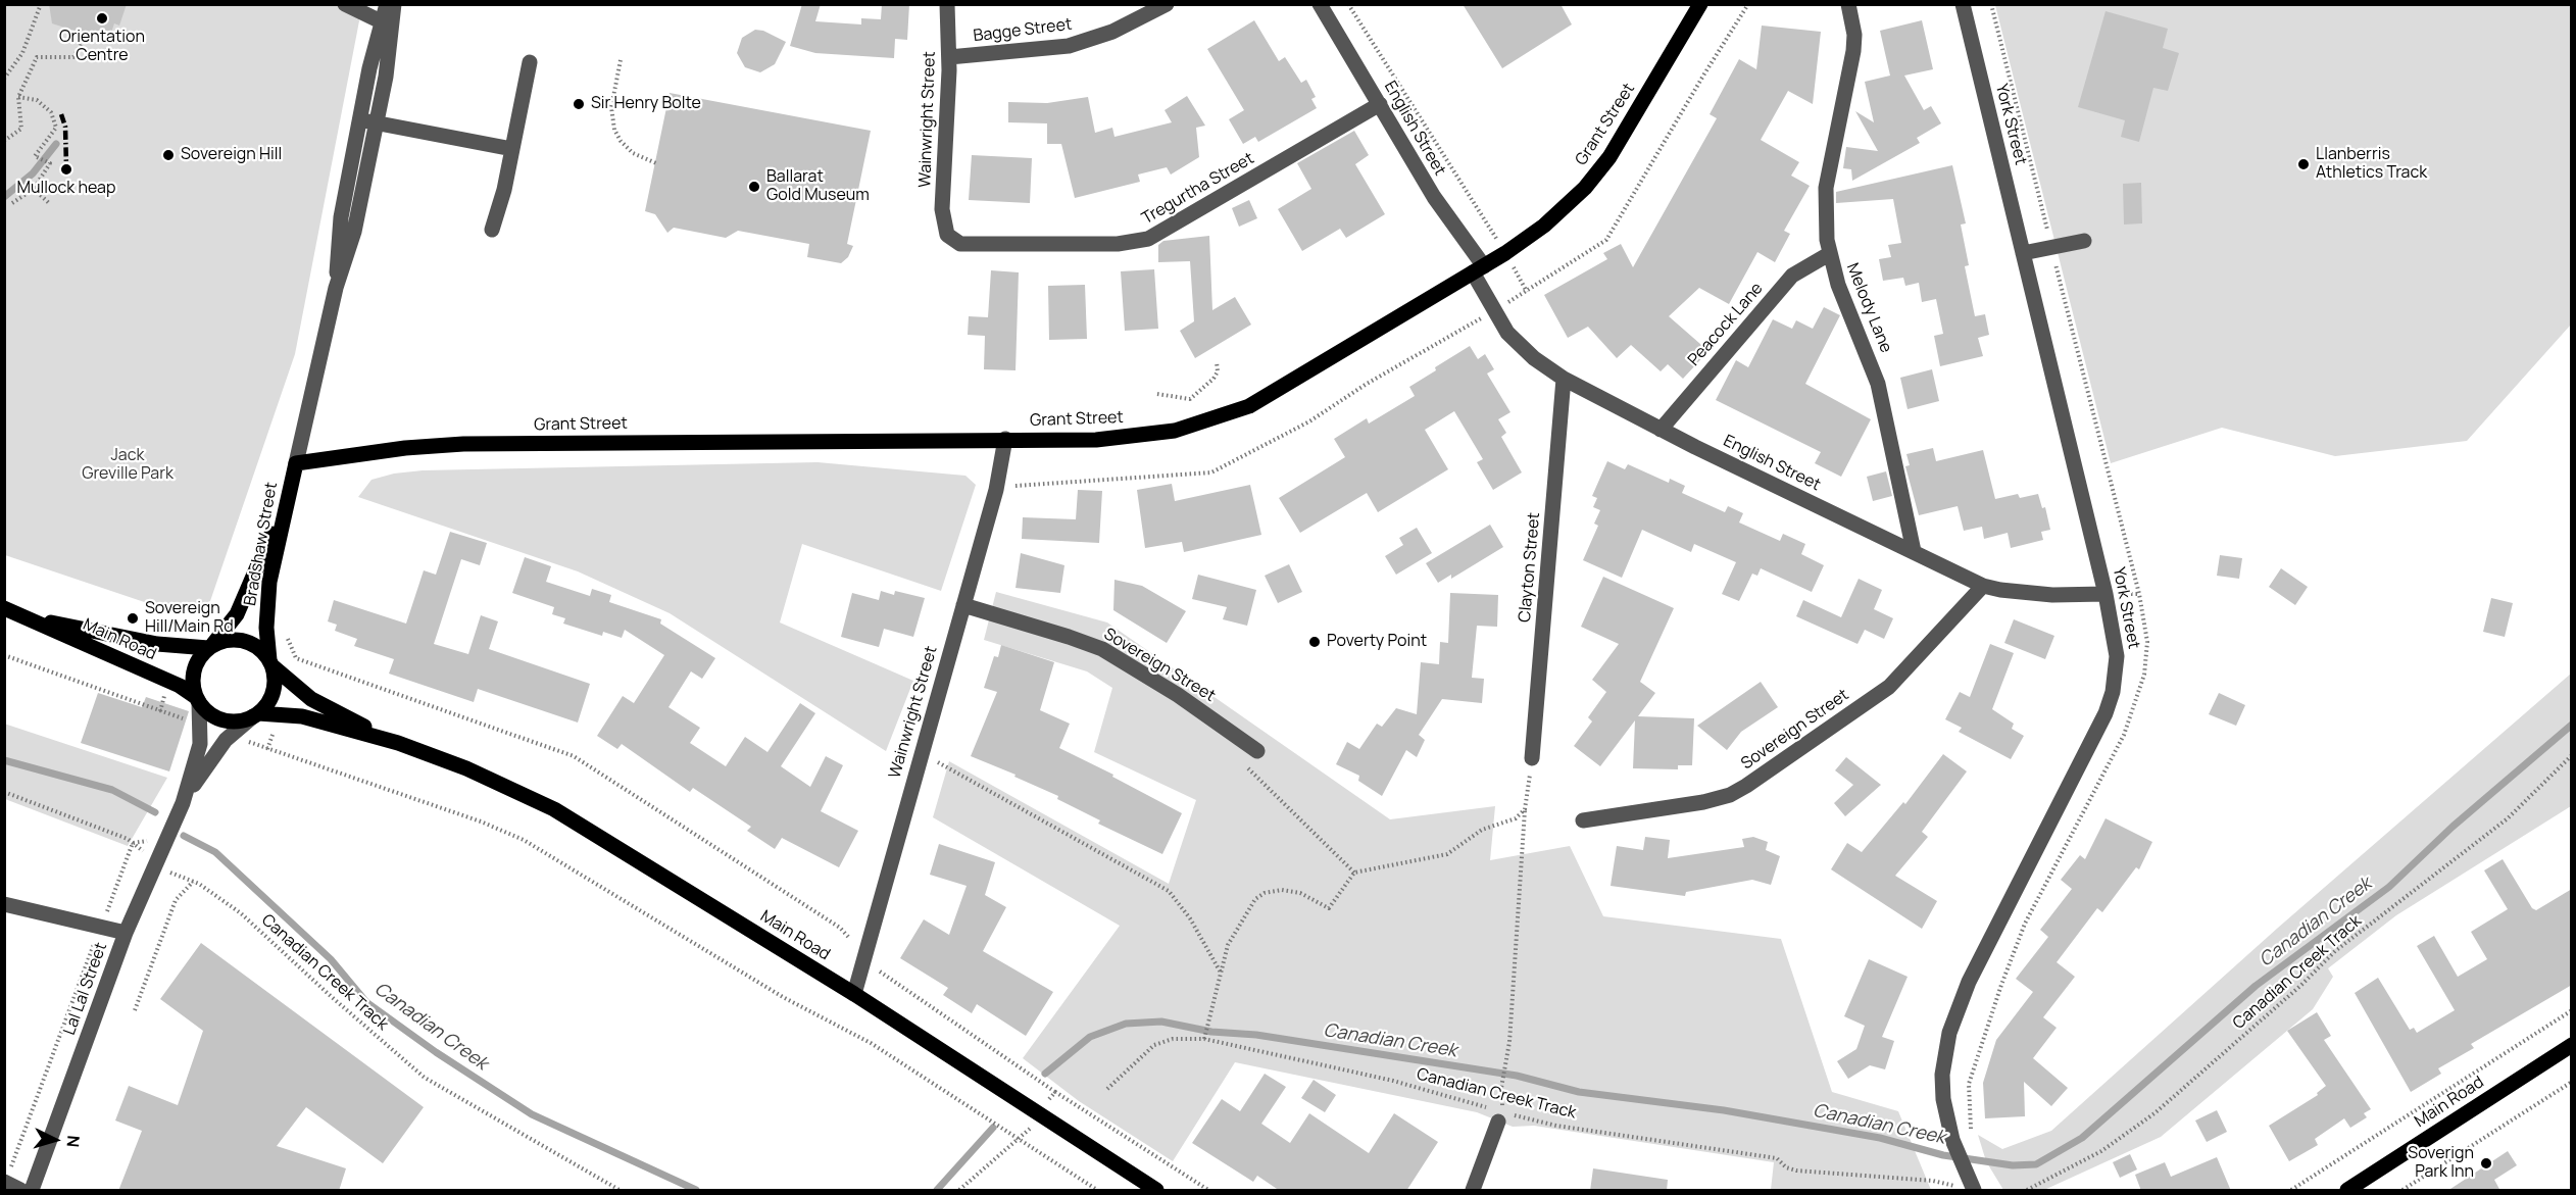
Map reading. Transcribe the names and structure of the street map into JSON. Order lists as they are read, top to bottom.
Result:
{
  "streets": {
    "main road": ["Grant Street", "Bradshaw Street", "Main Road"],
    "street": [
      "Bagge Street",
      "Wainwright Street",
      "York Street",
      "English Street",
      "Tregurtha Street",
      "Melody Lane",
      "Peacock Lane",
      "Clayton Street",
      "Sovereign Street",
      "Lal Lal Street"
    ],
    "path": ["Canadian Creek Track"]
  },
  "crossings": [
    ["Bagge Street", "Wainwright Street"],
    ["Wainwright Street", "Grant Street"],
    ["Wainwright Street", "Tregurtha Street"],
    ["Wainwright Street", "Main Road"],
    ["Wainwright Street", "Sovereign Street"],
    ["Grant Street", "English Street"],
    ["Grant Street", "Bradshaw Street"],
    ["York Street", "English Street"],
    ["English Street", "Tregurtha Street"],
    ["English Street", "Melody Lane"],
    ["English Street", "Peacock Lane"],
    ["English Street", "Clayton Street"],
    ["English Street", "Sovereign Street"],
    ["Melody Lane", "Peacock Lane"],
    ["Bradshaw Street", "Main Road"],
    ["Bradshaw Street", "Lal Lal Street"],
    ["Main Road", "Lal Lal Street"],
    ["Canadian Creek Track", "Lal Lal Street"]
  ],
  "water": ["Canadian Creek"],
  "parks": ["Jack Greville Park"],
  "places": [
    "Orientation Centre",
    "Sir Henry Bolte",
    "Sovereign Hill",
    "Llanberris Athletics Track",
    "Mullock heap",
    "Ballarat Gold Museum",
    "Sovereign Hill/Main Rd",
    "Poverty Point",
    "Soverign Park Inn"
  ],
  "north": "right"
}
